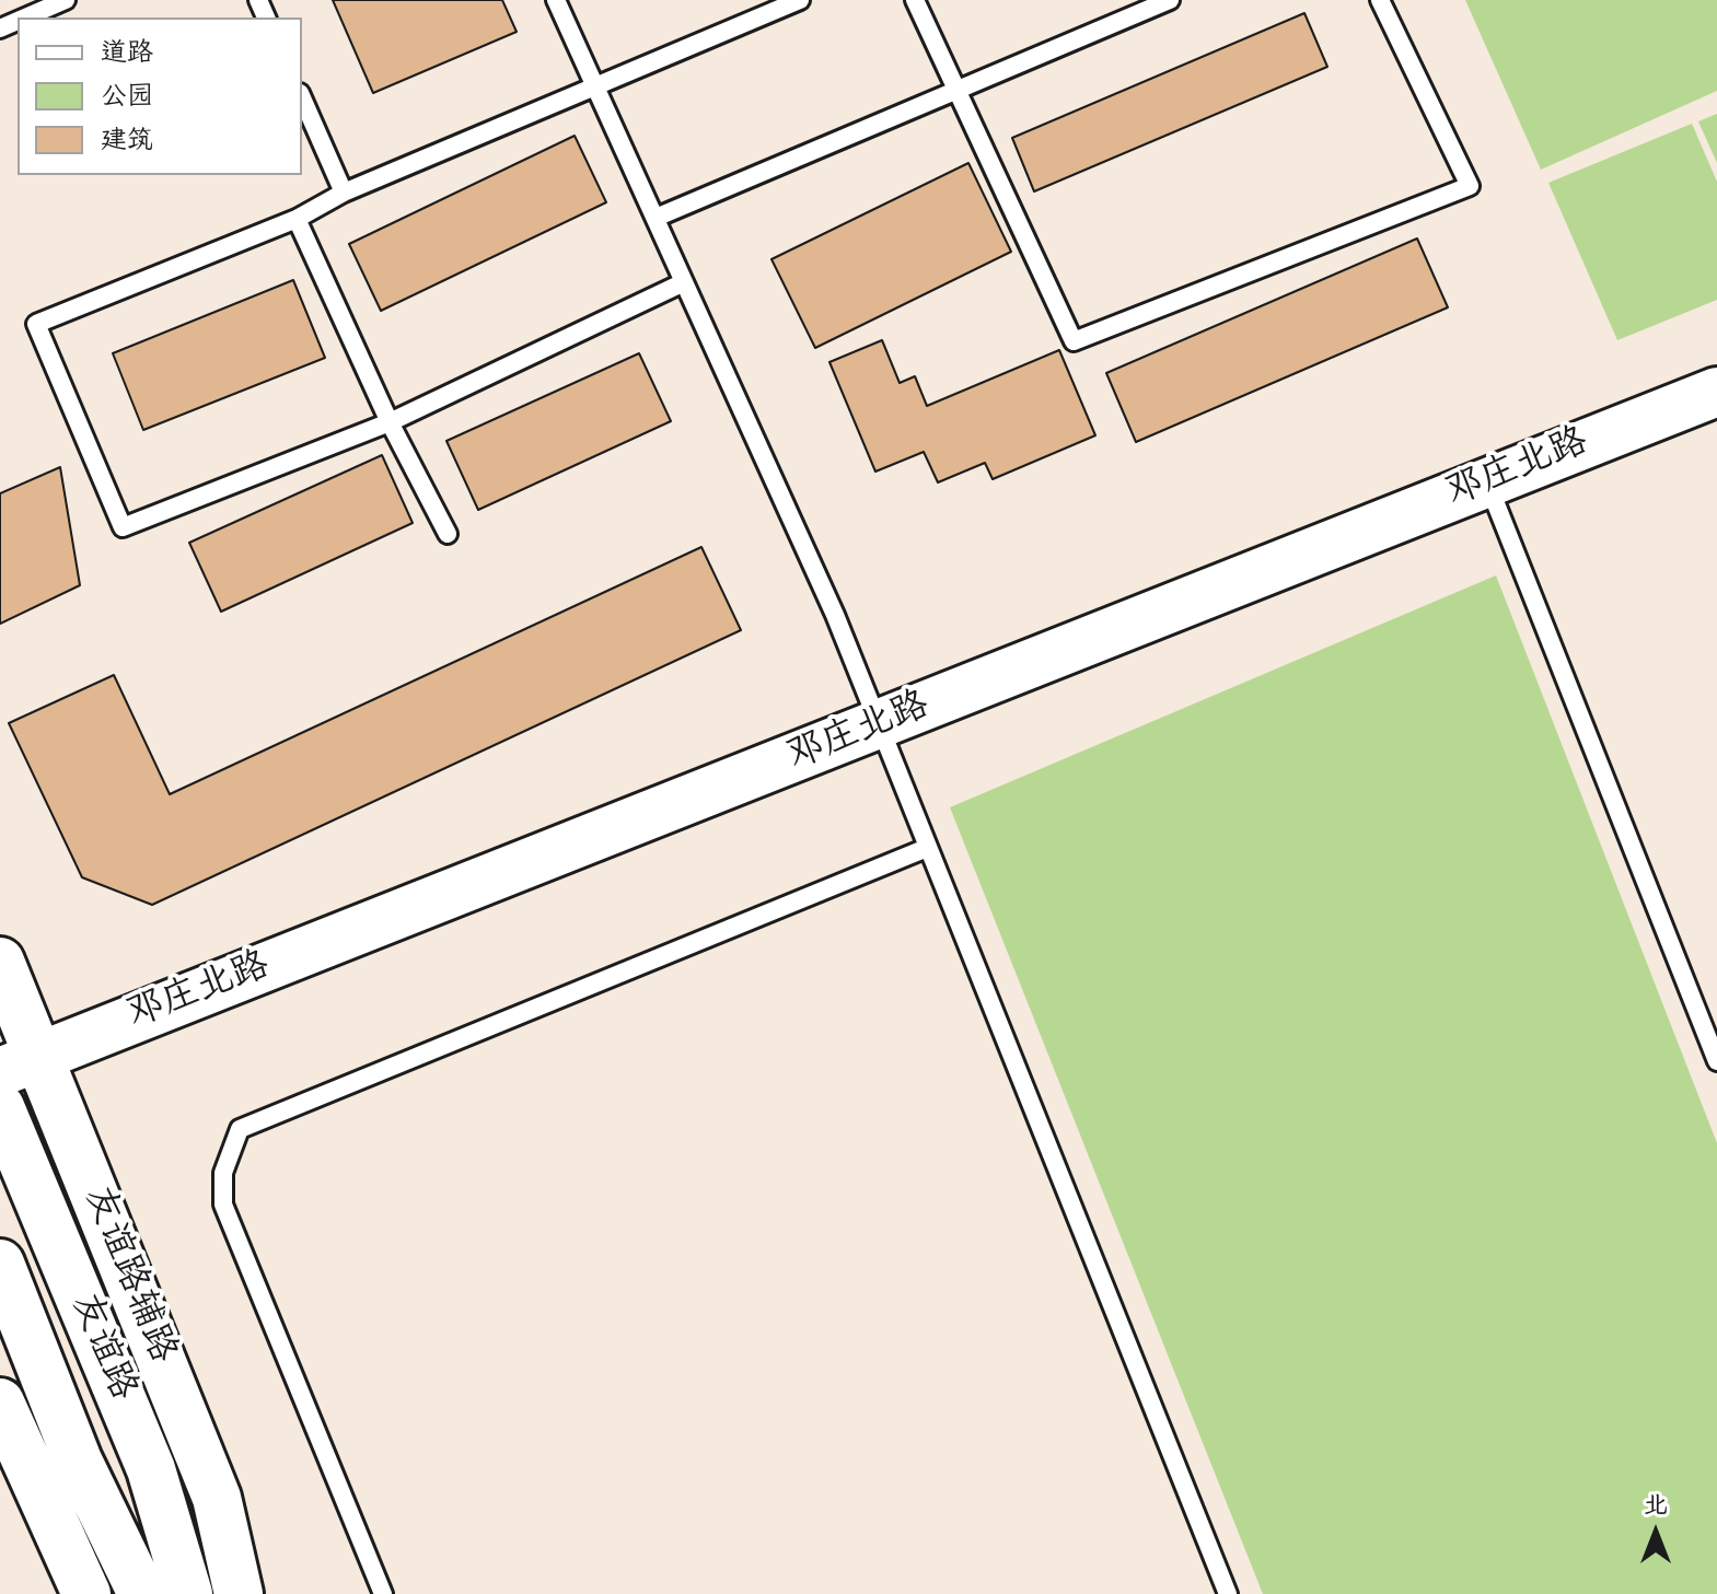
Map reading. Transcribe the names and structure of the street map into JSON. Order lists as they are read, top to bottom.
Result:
{
  "streets": {
    "street": ["邓庄北路", "友谊路辅路", "友谊路"]
  },
  "crossings": [
    ["邓庄北路", "友谊路辅路"]
  ],
  "legend": ["道路", "公园", "建筑"],
  "north": "top"
}
